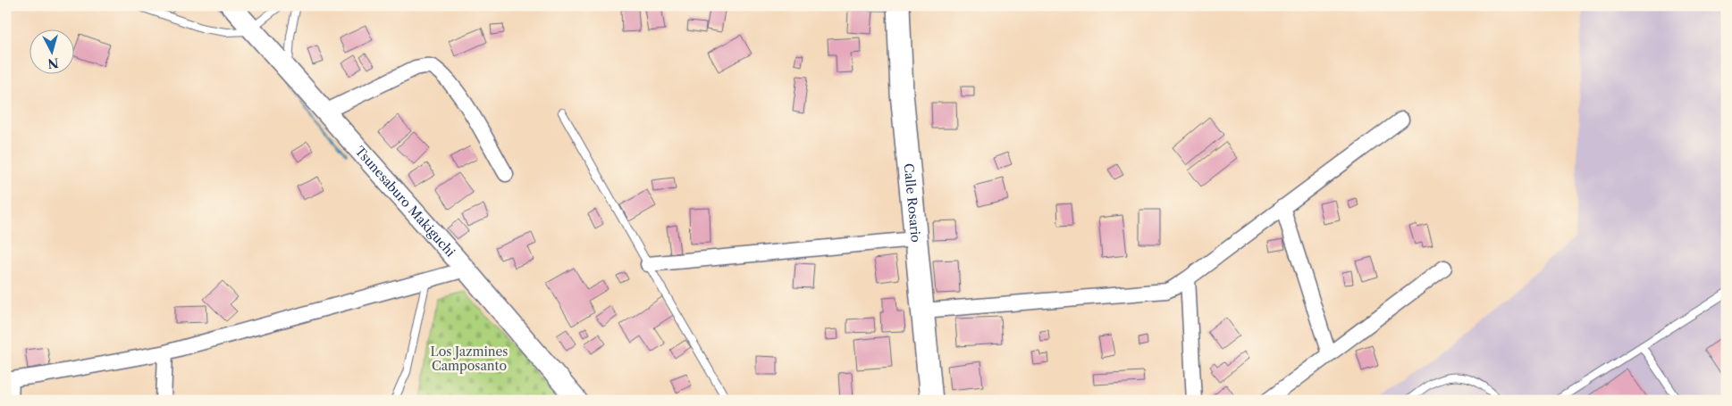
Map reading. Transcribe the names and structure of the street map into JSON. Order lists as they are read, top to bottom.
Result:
{
  "streets": {
    "main road": ["Calle Rosario"],
    "street": ["Tsunesaburo Makiguchi"]
  },
  "parks": ["Los Jazmines Camposanto"],
  "north": "bottom"
}
